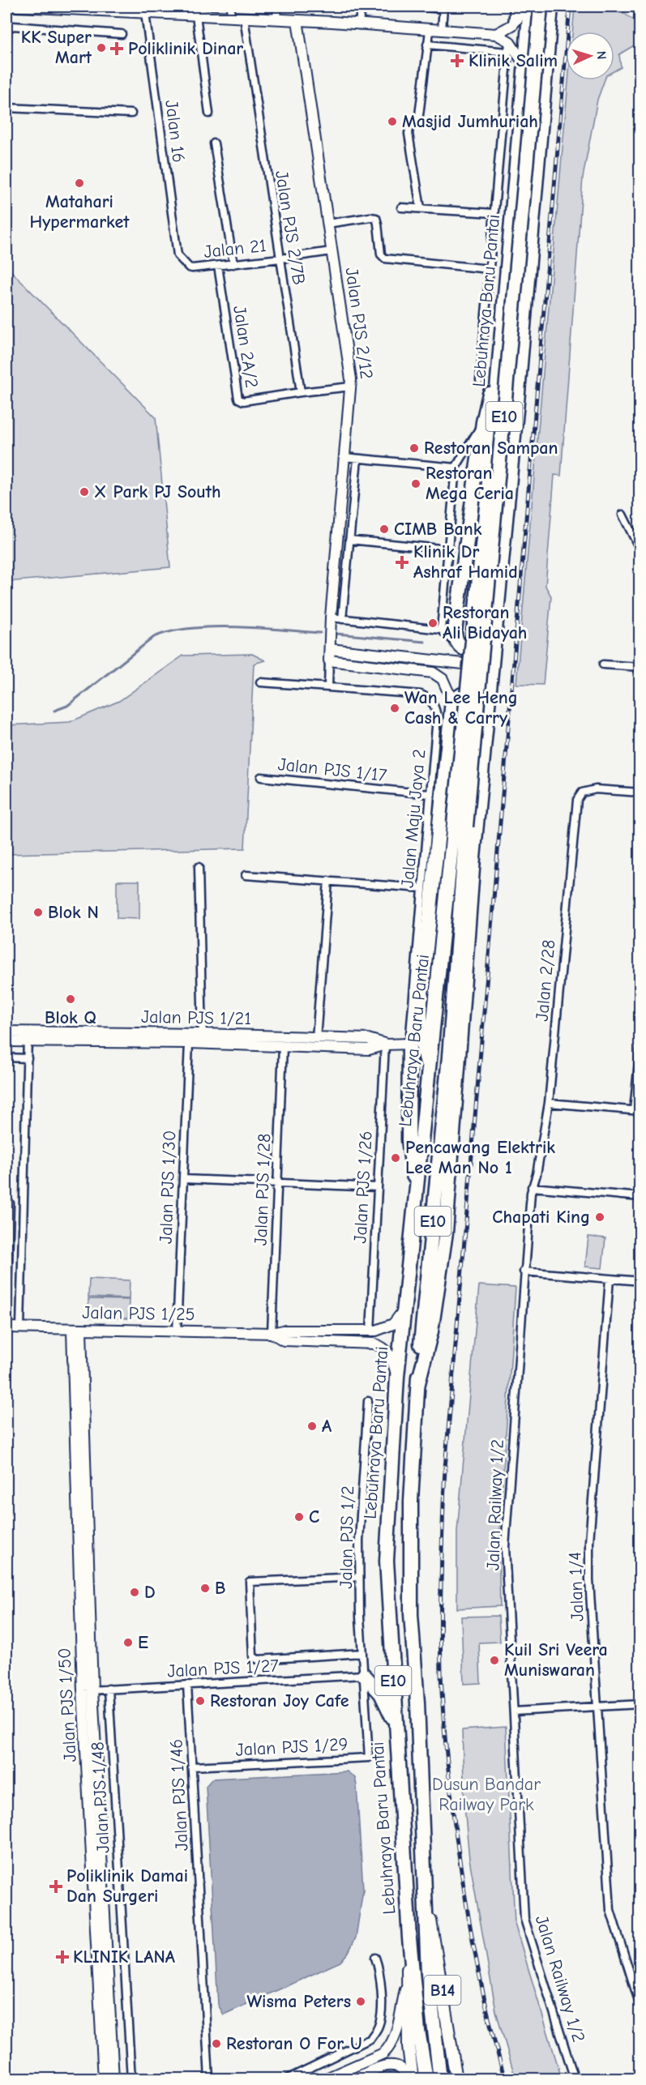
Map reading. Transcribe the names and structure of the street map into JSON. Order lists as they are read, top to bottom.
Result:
{
  "streets": {
    "highway": ["Lebuhraya Baru Pantai", "E10"],
    "main road": ["B14"],
    "street": [
      "Jalan 16",
      "Jalan PJS 2/7B",
      "Jalan 21",
      "Jalan PJS 2/12",
      "Jalan 2A/2",
      "Jalan PJS 1/17",
      "Jalan Maju Jaya 2",
      "Jalan 2/28",
      "Jalan PJS 1/21",
      "Jalan PJS 1/30",
      "Jalan PJS 1/26",
      "Jalan PJS 1/28",
      "Jalan PJS 1/25",
      "Jalan Railway 1/2",
      "Jalan PJS 1/2",
      "Jalan 1/4",
      "Jalan PJS 1/27",
      "Jalan PJS 1/50",
      "Jalan PJS 1/29",
      "Jalan PJS 1/46",
      "Jalan PJS 1/48"
    ]
  },
  "crossings": [
    ["Jalan 16", "Jalan 21"],
    ["Jalan PJS 2/7B", "Jalan 21"],
    ["Jalan PJS 2/7B", "Jalan 2A/2"],
    ["Jalan 21", "Jalan PJS 2/12"],
    ["Jalan 21", "Jalan 2A/2"],
    ["Lebuhraya Baru Pantai", "Jalan PJS 1/25"],
    ["Lebuhraya Baru Pantai", "B14"],
    ["Jalan PJS 1/17", "Jalan Maju Jaya 2"],
    ["Jalan Maju Jaya 2", "Jalan PJS 1/21"],
    ["Jalan 2/28", "Jalan Railway 1/2"],
    ["Jalan PJS 1/21", "Jalan PJS 1/30"],
    ["Jalan PJS 1/21", "Jalan PJS 1/26"],
    ["Jalan PJS 1/21", "Jalan PJS 1/28"],
    ["Jalan PJS 1/30", "Jalan PJS 1/25"],
    ["Jalan PJS 1/26", "Jalan PJS 1/25"],
    ["Jalan PJS 1/28", "Jalan PJS 1/25"],
    ["Jalan PJS 1/25", "Jalan PJS 1/50"],
    ["Jalan PJS 1/2", "Jalan PJS 1/27"],
    ["Jalan PJS 1/2", "Jalan PJS 1/29"],
    ["Jalan PJS 1/27", "Jalan PJS 1/50"],
    ["Jalan PJS 1/27", "Jalan PJS 1/29"],
    ["Jalan PJS 1/27", "Jalan PJS 1/46"],
    ["Jalan PJS 1/27", "Jalan PJS 1/48"],
    ["Jalan PJS 1/29", "Jalan PJS 1/46"]
  ],
  "parks": ["Dusun Bandar Railway Park"],
  "places": {
    "other": [
      "KK Super Mart",
      "Masjid Jumhuriah",
      "Matahari Hypermarket",
      "Restoran Sampan",
      "Restoran Mega Ceria",
      "X Park PJ South",
      "CIMB Bank",
      "Restoran Ali Bidayah",
      "Wan Lee Heng Cash & Carry",
      "Blok N",
      "Blok Q",
      "Pencawang Elektrik Lee Man No 1",
      "Chapati King",
      "A",
      "C",
      "B",
      "D",
      "E",
      "Kuil Sri Veera Muniswaran",
      "Restoran Joy Cafe",
      "Wisma Peters",
      "Restoran O For U"
    ],
    "health": [
      "Poliklinik Dinar",
      "Klinik Salim",
      "Klinik Dr Ashraf Hamid",
      "Poliklinik Damai Dan Surgeri",
      "KLINIK LANA"
    ]
  },
  "north": "right"
}
